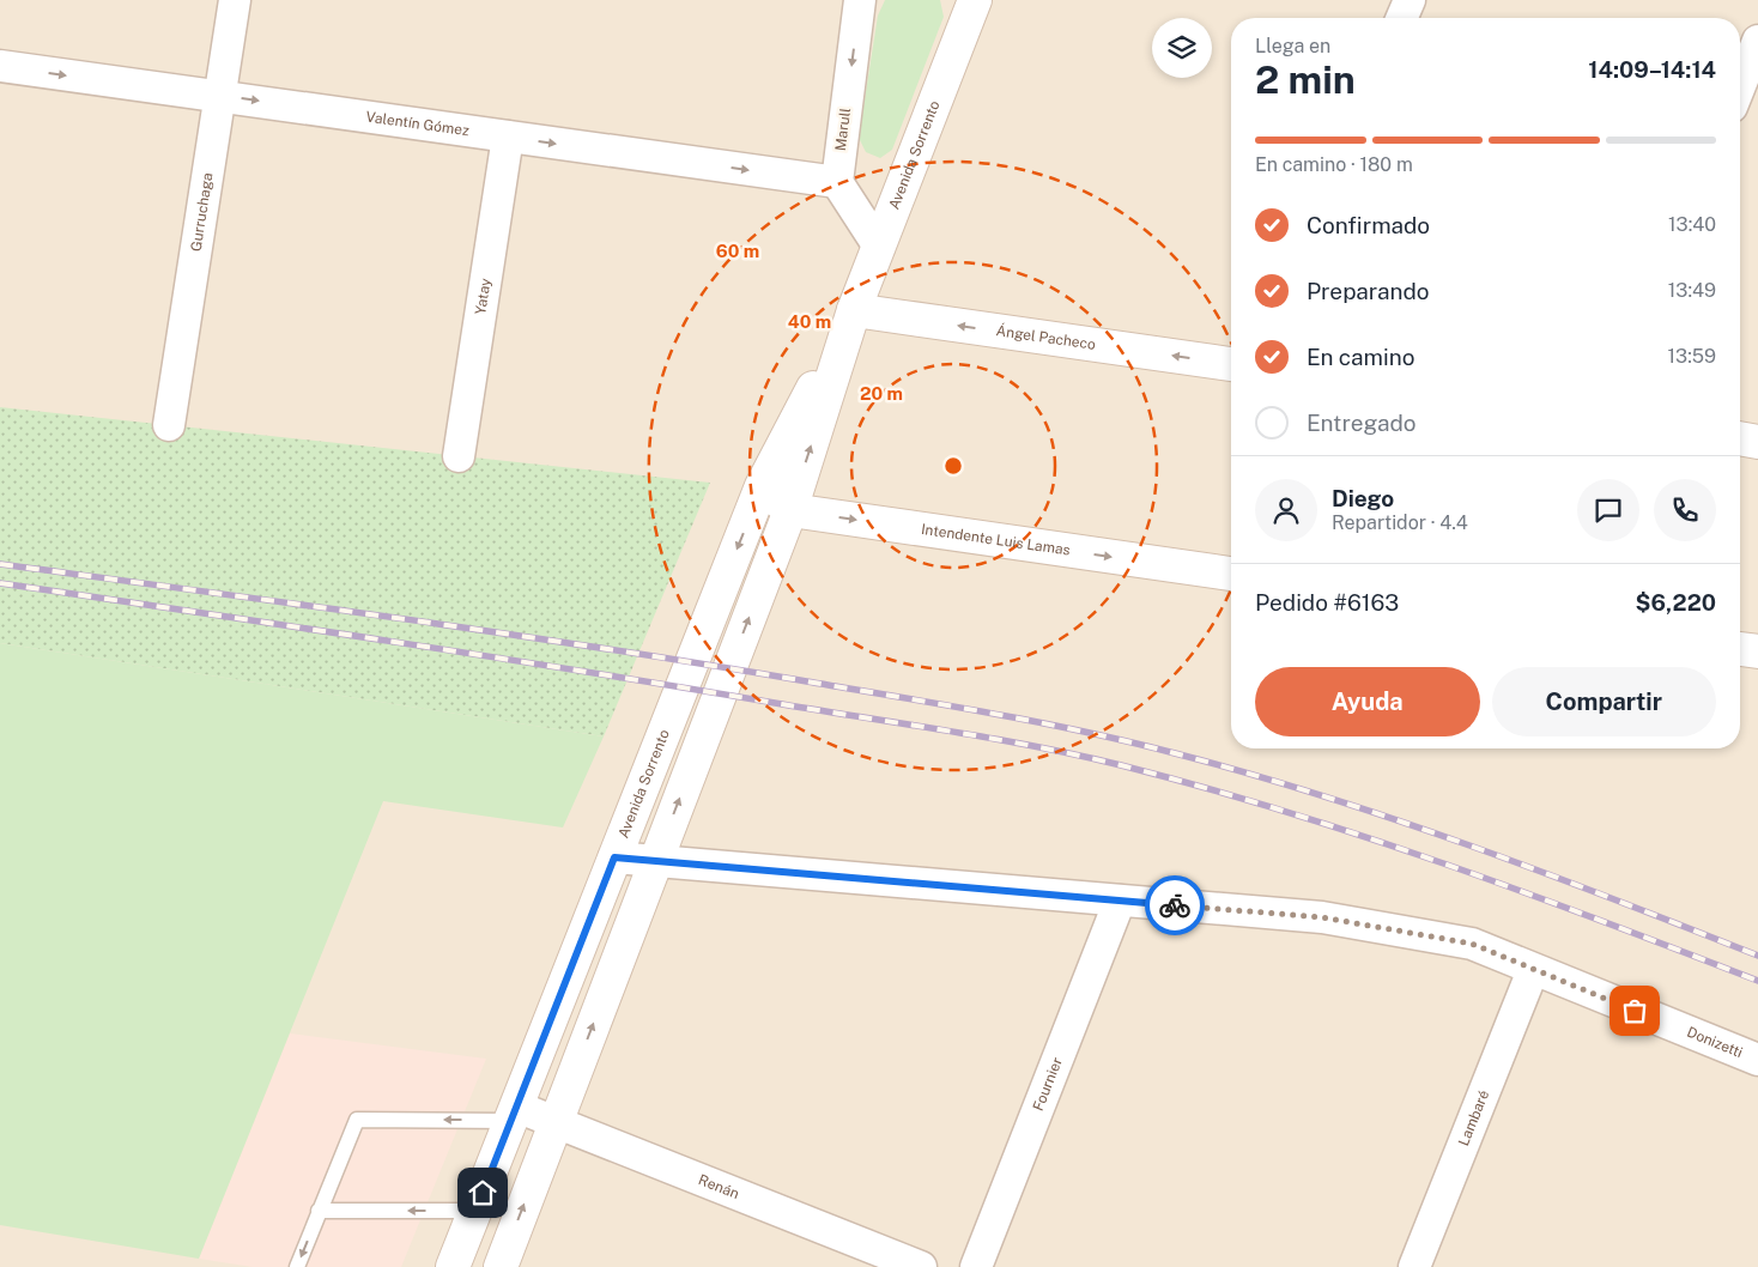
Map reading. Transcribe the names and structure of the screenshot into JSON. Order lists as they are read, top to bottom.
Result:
{
  "streets": {
    "main road": ["Avenida Sorrento", "Ángel Pacheco", "Intendente Luis Lamas"],
    "street": [
      "Valentín Gómez",
      "Marull",
      "Gurruchaga",
      "Yatay",
      "Donizetti",
      "Fournier",
      "Lambaré",
      "Renán"
    ]
  },
  "crossings": [
    ["Valentín Gómez", "Marull"],
    ["Valentín Gómez", "Gurruchaga"],
    ["Valentín Gómez", "Yatay"],
    ["Avenida Sorrento", "Ángel Pacheco"],
    ["Avenida Sorrento", "Intendente Luis Lamas"],
    ["Avenida Sorrento", "Donizetti"],
    ["Avenida Sorrento", "Renán"],
    ["Donizetti", "Fournier"],
    ["Donizetti", "Lambaré"]
  ],
  "one_way": [
    "Valentín Gómez",
    "Marull",
    "Ángel Pacheco",
    "Intendente Luis Lamas"
  ],
  "page": {
    "heading": ["2 min", "Llega en", "14:09–14:14"],
    "panel": [
      "Diego",
      "Repartidor · 4.4",
      "Pedido #6163",
      "$6,220"
    ],
    "bar": "En camino · 180 m",
    "list": [
      ["Confirmado", "13:40"],
      ["Preparando", "13:49"],
      ["En camino", "13:59"],
      "Entregado"
    ],
    "buttons": ["Ayuda", "Compartir"]
  },
  "rings": ["60 m", "40 m", "20 m"]
}
